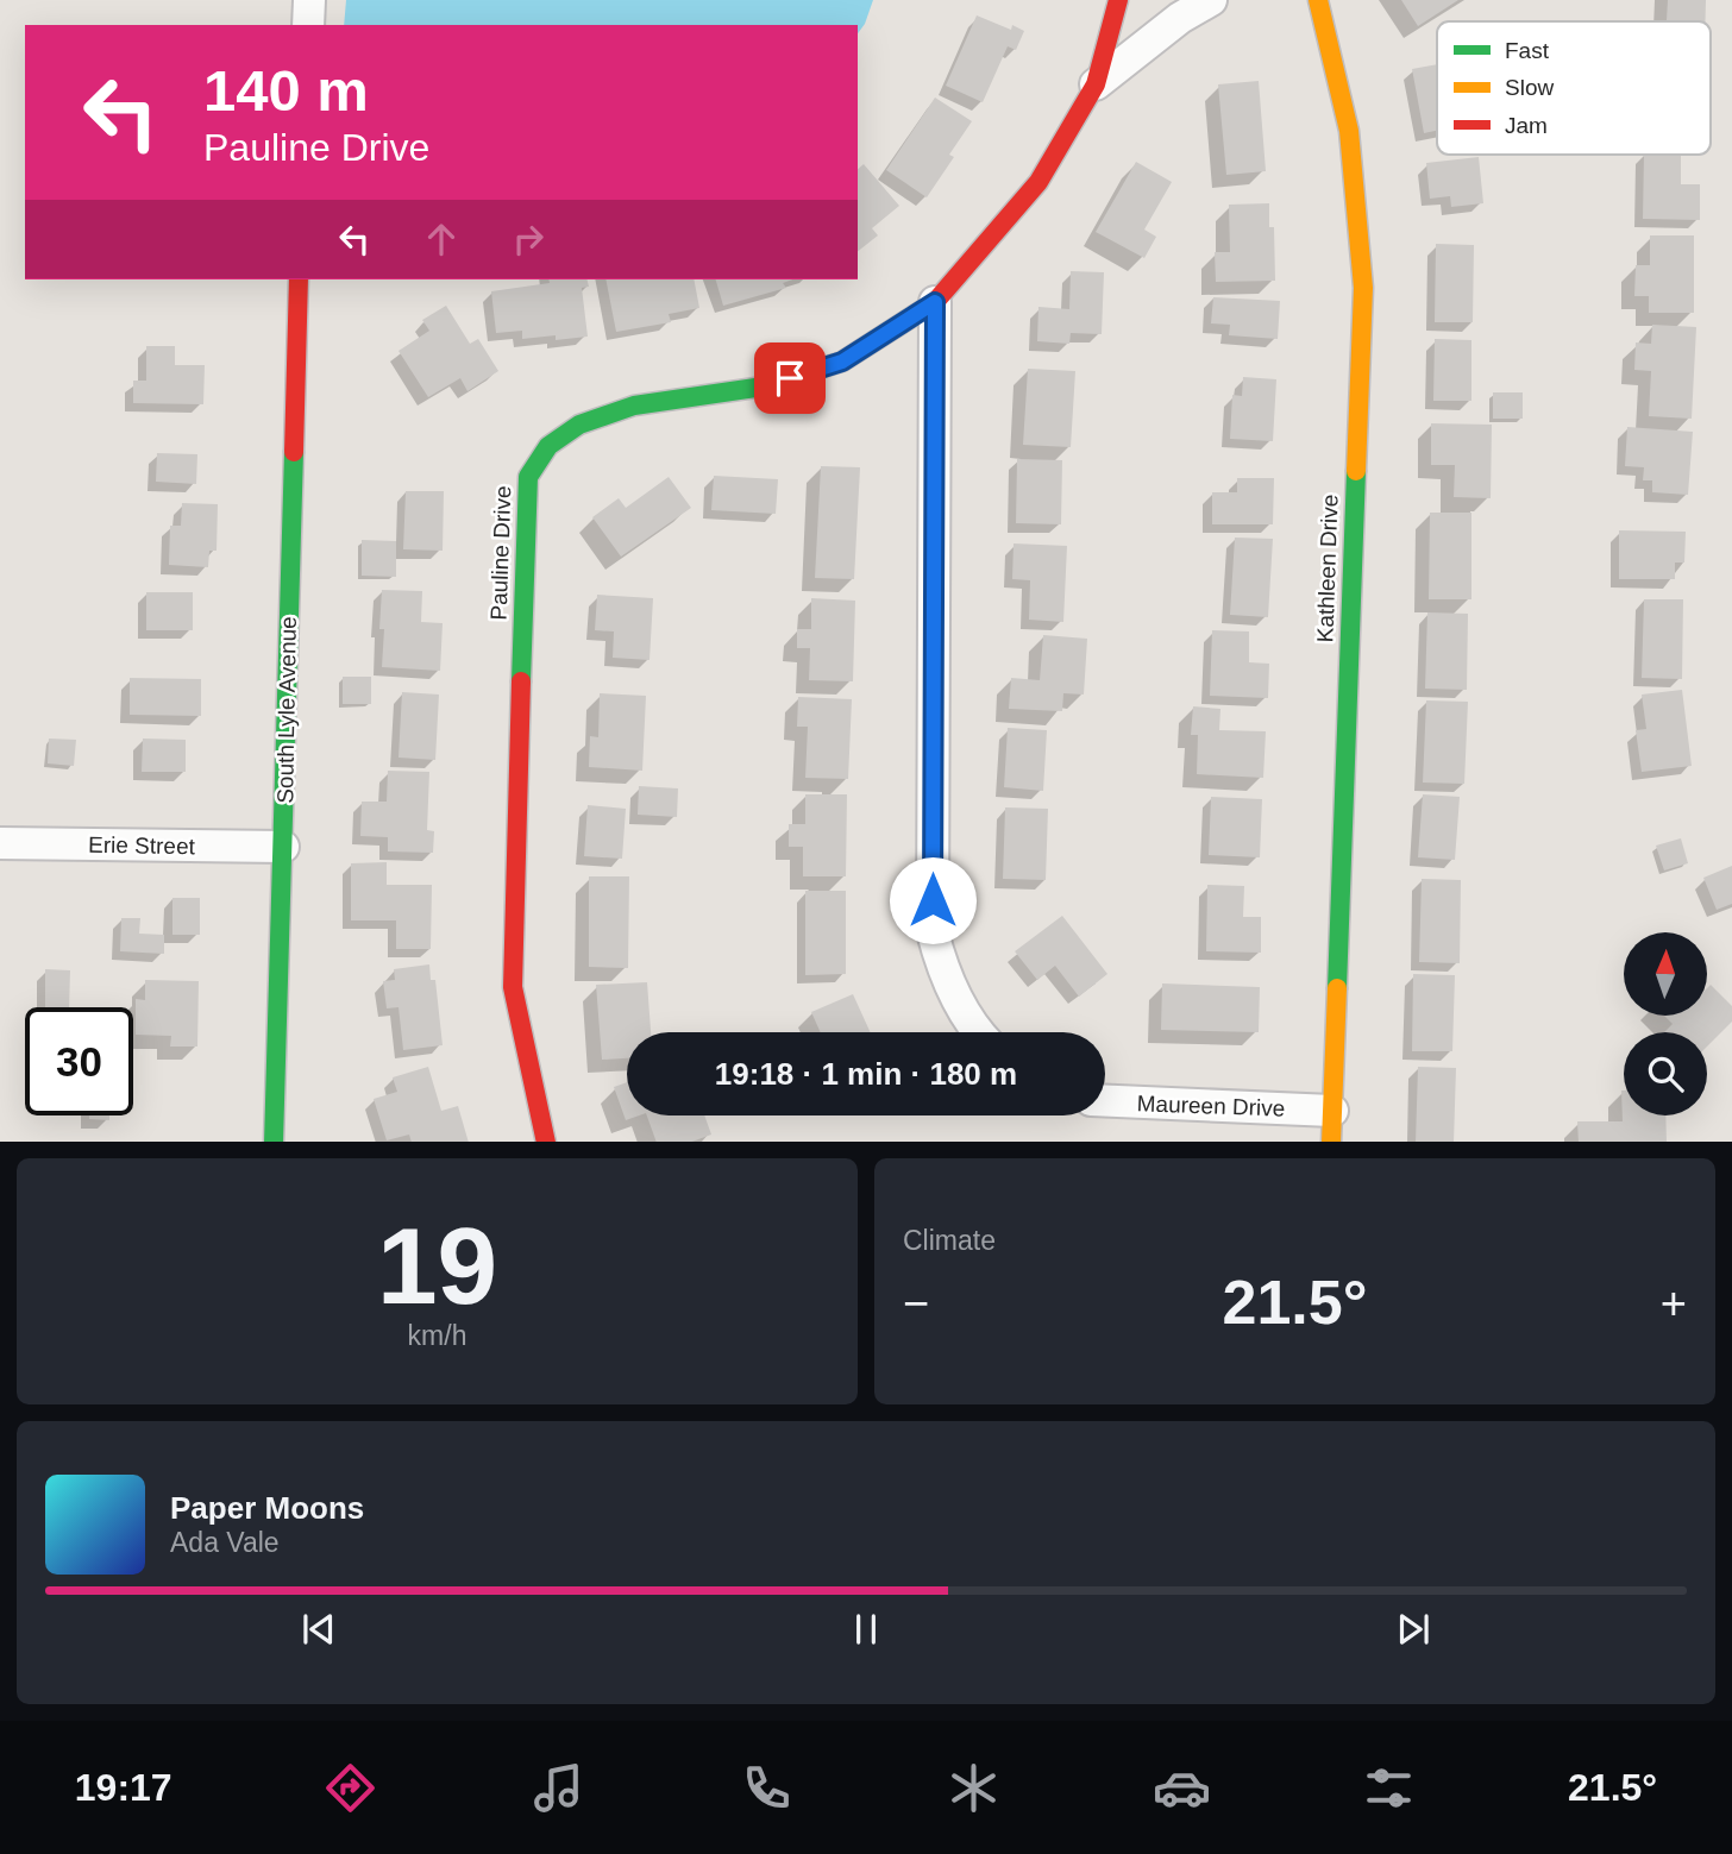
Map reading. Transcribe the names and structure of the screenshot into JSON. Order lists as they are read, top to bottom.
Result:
{
  "streets": {
    "street": [
      "Pauline Drive",
      "Kathleen Drive",
      "South Lyle Avenue",
      "Erie Street",
      "Maureen Drive"
    ]
  },
  "crossings": [
    ["Kathleen Drive", "Maureen Drive"],
    ["South Lyle Avenue", "Erie Street"]
  ],
  "legend": ["Fast", "Slow", "Jam"],
  "north": "top",
  "page": {
    "turn": ["140 m", "Pauline Drive"],
    "limit": "30",
    "trip": "19:18 · 1 min · 180 m",
    "tile": [
      ["19", "km/h"],
      "Climate"
    ],
    "heat": ["−", "21.5°", "+"],
    "song": ["Paper Moons", "Ada Vale"],
    "tabs": ["19:17", "21.5°"]
  }
}
